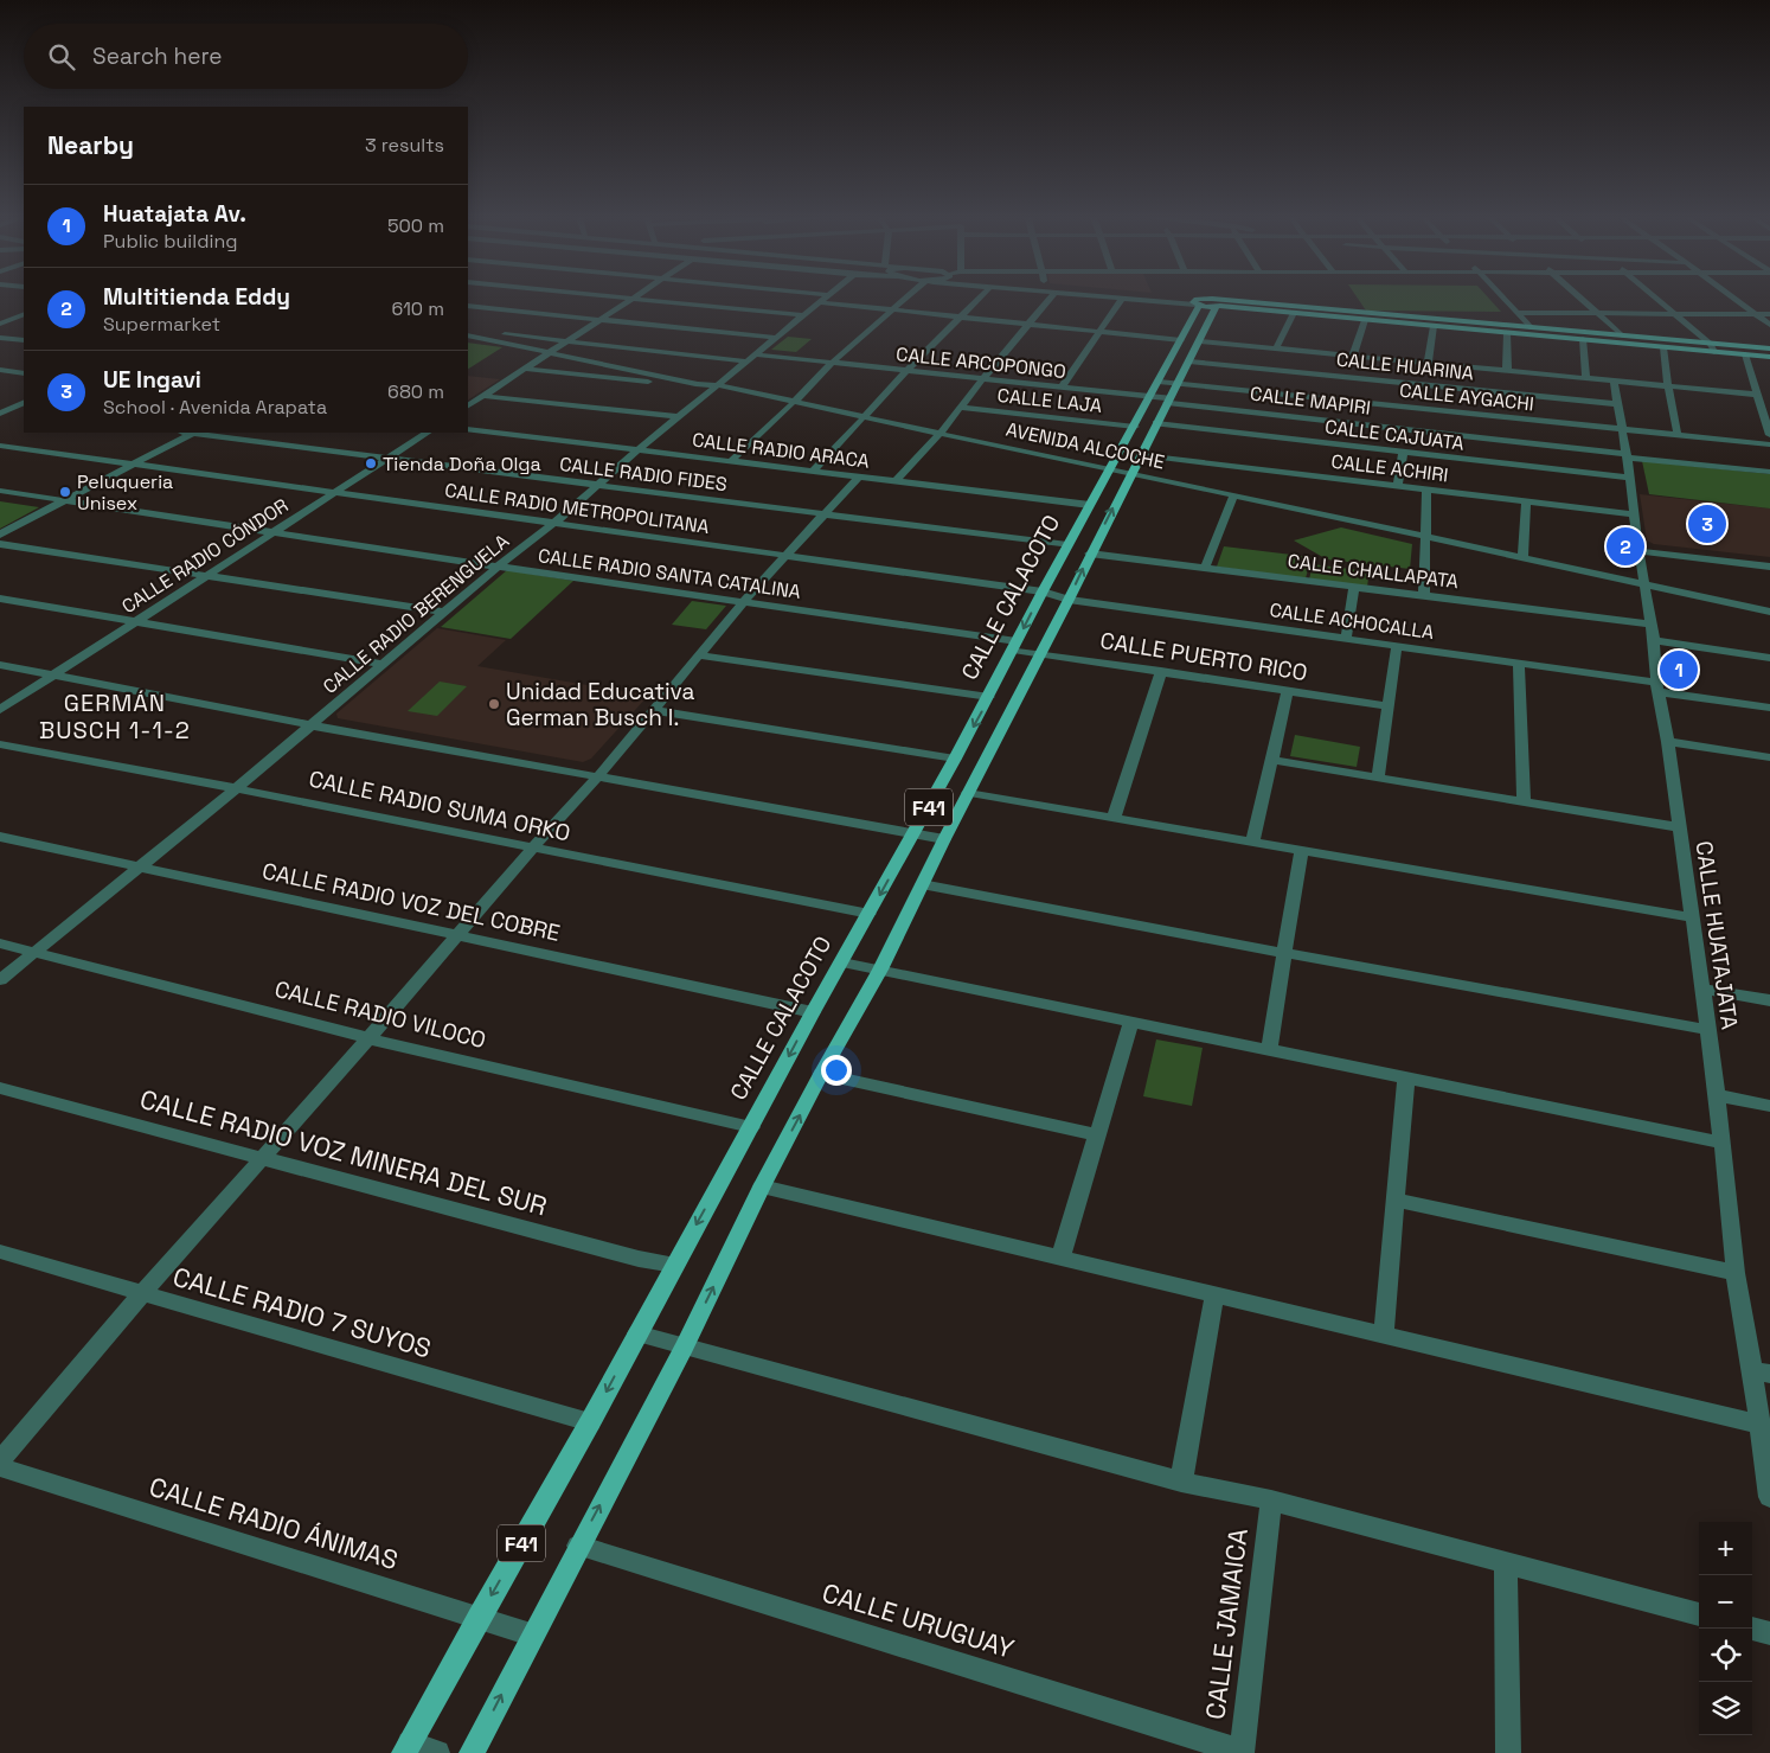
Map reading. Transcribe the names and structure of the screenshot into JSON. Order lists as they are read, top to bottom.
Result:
{
  "streets": {
    "main road": ["CALLE CALACOTO", "F41"],
    "street": [
      "CALLE ARCOPONGO",
      "CALLE HUARINA",
      "CALLE AYGACHI",
      "CALLE LAJA",
      "CALLE MAPIRI",
      "CALLE CAJUATA",
      "AVENIDA ALCOCHE",
      "CALLE RADIO ARACA",
      "CALLE ACHIRI",
      "CALLE RADIO FIDES",
      "CALLE RADIO METROPOLITANA",
      "CALLE RADIO CÓNDOR",
      "CALLE CHALLAPATA",
      "CALLE RADIO SANTA CATALINA",
      "CALLE RADIO BERENGUELA",
      "CALLE ACHOCALLA",
      "CALLE PUERTO RICO",
      "CALLE RADIO SUMA ORKO",
      "CALLE RADIO VOZ DEL COBRE",
      "CALLE HUATAJATA",
      "CALLE RADIO VILOCO",
      "CALLE RADIO VOZ MINERA DEL SUR",
      "CALLE RADIO 7 SUYOS",
      "CALLE RADIO ÁNIMAS",
      "CALLE URUGUAY",
      "CALLE JAMAICA"
    ]
  },
  "crossings": [
    ["CALLE ARCOPONGO", "CALLE MAPIRI"],
    ["CALLE ARCOPONGO", "CALLE CALACOTO"],
    ["CALLE ARCOPONGO", "CALLE RADIO BERENGUELA"],
    ["CALLE ARCOPONGO", "F41"],
    ["CALLE HUARINA", "CALLE AYGACHI"],
    ["CALLE HUARINA", "F41"],
    ["CALLE HUARINA", "CALLE HUATAJATA"],
    ["CALLE AYGACHI", "CALLE MAPIRI"],
    ["CALLE AYGACHI", "CALLE CALACOTO"],
    ["CALLE AYGACHI", "F41"],
    ["CALLE AYGACHI", "CALLE HUATAJATA"],
    ["CALLE LAJA", "CALLE CALACOTO"],
    ["CALLE MAPIRI", "F41"],
    ["CALLE MAPIRI", "CALLE HUATAJATA"],
    ["CALLE CAJUATA", "F41"],
    ["CALLE CAJUATA", "CALLE HUATAJATA"],
    ["AVENIDA ALCOCHE", "CALLE CALACOTO"],
    ["AVENIDA ALCOCHE", "CALLE RADIO BERENGUELA"],
    ["AVENIDA ALCOCHE", "F41"],
    ["AVENIDA ALCOCHE", "CALLE HUATAJATA"],
    ["CALLE RADIO ARACA", "CALLE CALACOTO"],
    ["CALLE RADIO ARACA", "CALLE RADIO BERENGUELA"],
    ["CALLE ACHIRI", "F41"],
    ["CALLE ACHIRI", "CALLE HUATAJATA"],
    ["CALLE RADIO FIDES", "CALLE RADIO CÓNDOR"],
    ["CALLE RADIO FIDES", "CALLE CALACOTO"],
    ["CALLE RADIO FIDES", "CALLE RADIO BERENGUELA"],
    ["CALLE RADIO METROPOLITANA", "CALLE RADIO CÓNDOR"],
    ["CALLE RADIO METROPOLITANA", "CALLE CALACOTO"],
    ["CALLE RADIO METROPOLITANA", "CALLE RADIO BERENGUELA"],
    ["CALLE RADIO METROPOLITANA", "CALLE ACHOCALLA"],
    ["CALLE RADIO CÓNDOR", "CALLE RADIO SANTA CATALINA"],
    ["CALLE CHALLAPATA", "F41"],
    ["CALLE CHALLAPATA", "CALLE HUATAJATA"],
    ["CALLE RADIO SANTA CATALINA", "CALLE CALACOTO"],
    ["CALLE RADIO SANTA CATALINA", "CALLE RADIO BERENGUELA"],
    ["CALLE RADIO SANTA CATALINA", "CALLE PUERTO RICO"],
    ["CALLE CALACOTO", "CALLE ACHOCALLA"],
    ["CALLE CALACOTO", "CALLE PUERTO RICO"],
    ["CALLE CALACOTO", "CALLE RADIO SUMA ORKO"],
    ["CALLE CALACOTO", "CALLE RADIO VOZ DEL COBRE"],
    ["CALLE CALACOTO", "CALLE RADIO VILOCO"],
    ["CALLE CALACOTO", "CALLE RADIO VOZ MINERA DEL SUR"],
    ["CALLE CALACOTO", "CALLE RADIO 7 SUYOS"],
    ["CALLE CALACOTO", "CALLE RADIO ÁNIMAS"],
    ["CALLE RADIO BERENGUELA", "CALLE RADIO SUMA ORKO"],
    ["CALLE RADIO BERENGUELA", "CALLE RADIO VOZ DEL COBRE"],
    ["CALLE RADIO BERENGUELA", "CALLE RADIO VILOCO"],
    ["CALLE ACHOCALLA", "F41"],
    ["CALLE ACHOCALLA", "CALLE HUATAJATA"],
    ["CALLE PUERTO RICO", "F41"],
    ["F41", "CALLE RADIO ÁNIMAS"],
    ["F41", "CALLE URUGUAY"],
    ["CALLE URUGUAY", "CALLE JAMAICA"]
  ],
  "districts": ["GERMÁN BUSCH 1-1-2"],
  "places": ["Tienda Doña Olga", "Peluqueria Unisex", "Unidad Educativa German Busch I."],
  "page": {
    "search": "Search here",
    "heading": ["Nearby", "3 results"],
    "list": [
      {
        "mark": "1",
        "name": "Huatajata Av.",
        "note": "Public building",
        "value": "500 m"
      },
      {
        "mark": "2",
        "name": "Multitienda Eddy",
        "note": "Supermarket",
        "value": "610 m"
      },
      {
        "mark": "3",
        "name": "UE Ingavi",
        "note": "School · Avenida Arapata",
        "value": "680 m"
      }
    ],
    "pins": ["3", "2", "1"],
    "map_buttons": ["+", "−"]
  }
}
